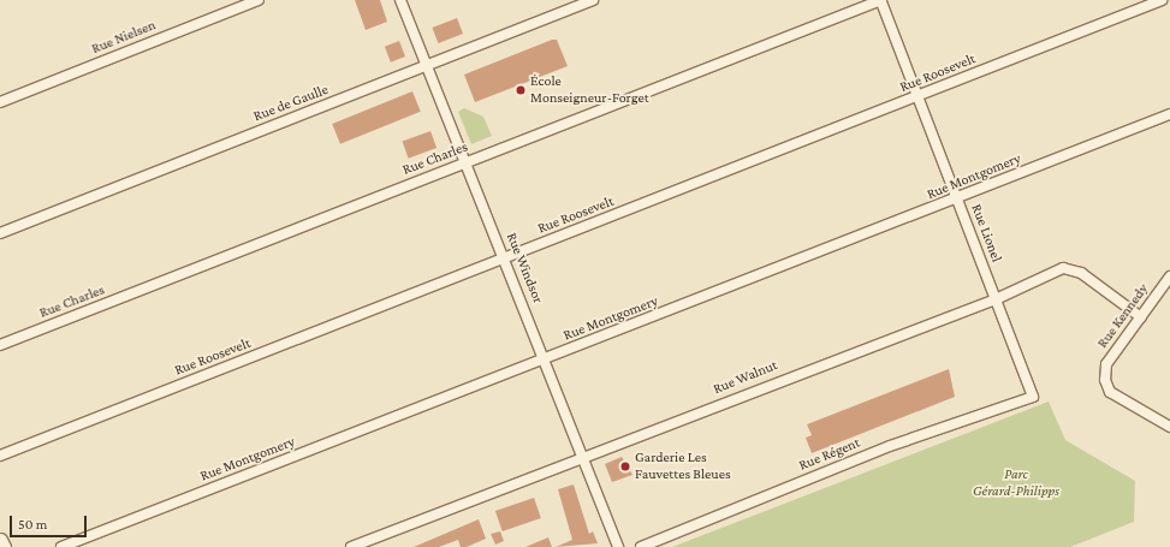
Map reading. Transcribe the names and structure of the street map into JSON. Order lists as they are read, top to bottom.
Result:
{
  "streets": {
    "street": [
      "Rue Nielsen",
      "Rue Roosevelt",
      "Rue de Gaulle",
      "Rue Charles",
      "Rue Montgomery",
      "Rue Lionel",
      "Rue Windsor",
      "Rue Kennedy",
      "Rue Walnut",
      "Rue Régent"
    ]
  },
  "crossings": [
    ["Rue Roosevelt", "Rue Lionel"],
    ["Rue Roosevelt", "Rue Windsor"],
    ["Rue de Gaulle", "Rue Windsor"],
    ["Rue Charles", "Rue Lionel"],
    ["Rue Charles", "Rue Windsor"],
    ["Rue Montgomery", "Rue Lionel"],
    ["Rue Montgomery", "Rue Windsor"],
    ["Rue Lionel", "Rue Walnut"],
    ["Rue Lionel", "Rue Régent"],
    ["Rue Windsor", "Rue Walnut"],
    ["Rue Kennedy", "Rue Walnut"]
  ],
  "parks": ["Parc Gérard-Philipps"],
  "places": ["École Monseigneur-Forget", "Garderie Les Fauvettes Bleues"],
  "scale_bar": "50 m"
}
